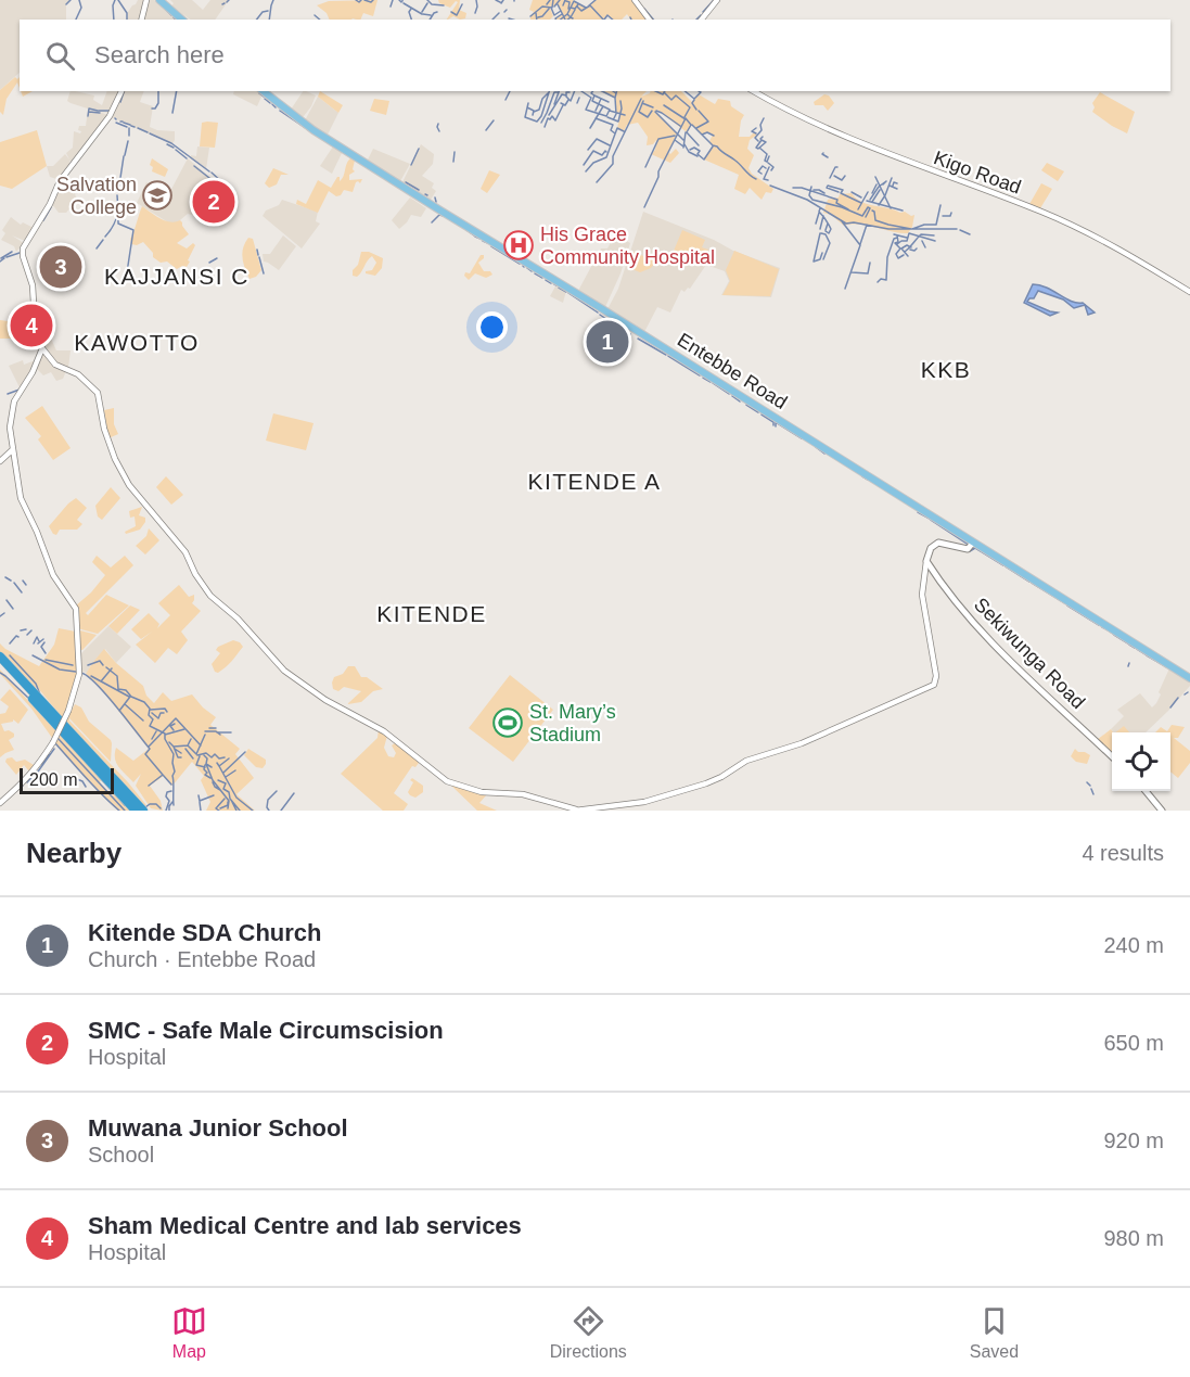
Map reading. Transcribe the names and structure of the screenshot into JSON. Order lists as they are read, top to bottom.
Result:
{
  "streets": {
    "main road": ["Entebbe Road", "Sekiwunga Road"],
    "street": ["Kigo Road"]
  },
  "districts": [
    "KAJJANSI C",
    "KAWOTTO",
    "KKB",
    "KITENDE A",
    "KITENDE"
  ],
  "places": {
    "school or university": ["Salvation College"],
    "hospital": ["His Grace Community Hospital"],
    "sports": ["St. Mary’s Stadium"]
  },
  "scale_bar": "200 m",
  "page": {
    "search": "Search here",
    "pins": [
      "2",
      "3",
      "4",
      "1"
    ],
    "scale": "200 m",
    "heading": ["Nearby", "4 results"],
    "list": [
      {
        "mark": "1",
        "name": "Kitende SDA Church",
        "note": "Church · Entebbe Road",
        "value": "240 m"
      },
      {
        "mark": "2",
        "name": "SMC - Safe Male Circumscision",
        "note": "Hospital",
        "value": "650 m"
      },
      {
        "mark": "3",
        "name": "Muwana Junior School",
        "note": "School",
        "value": "920 m"
      },
      {
        "mark": "4",
        "name": "Sham Medical Centre and lab services",
        "note": "Hospital",
        "value": "980 m"
      }
    ],
    "nav": ["Map", "Directions", "Saved"]
  }
}
